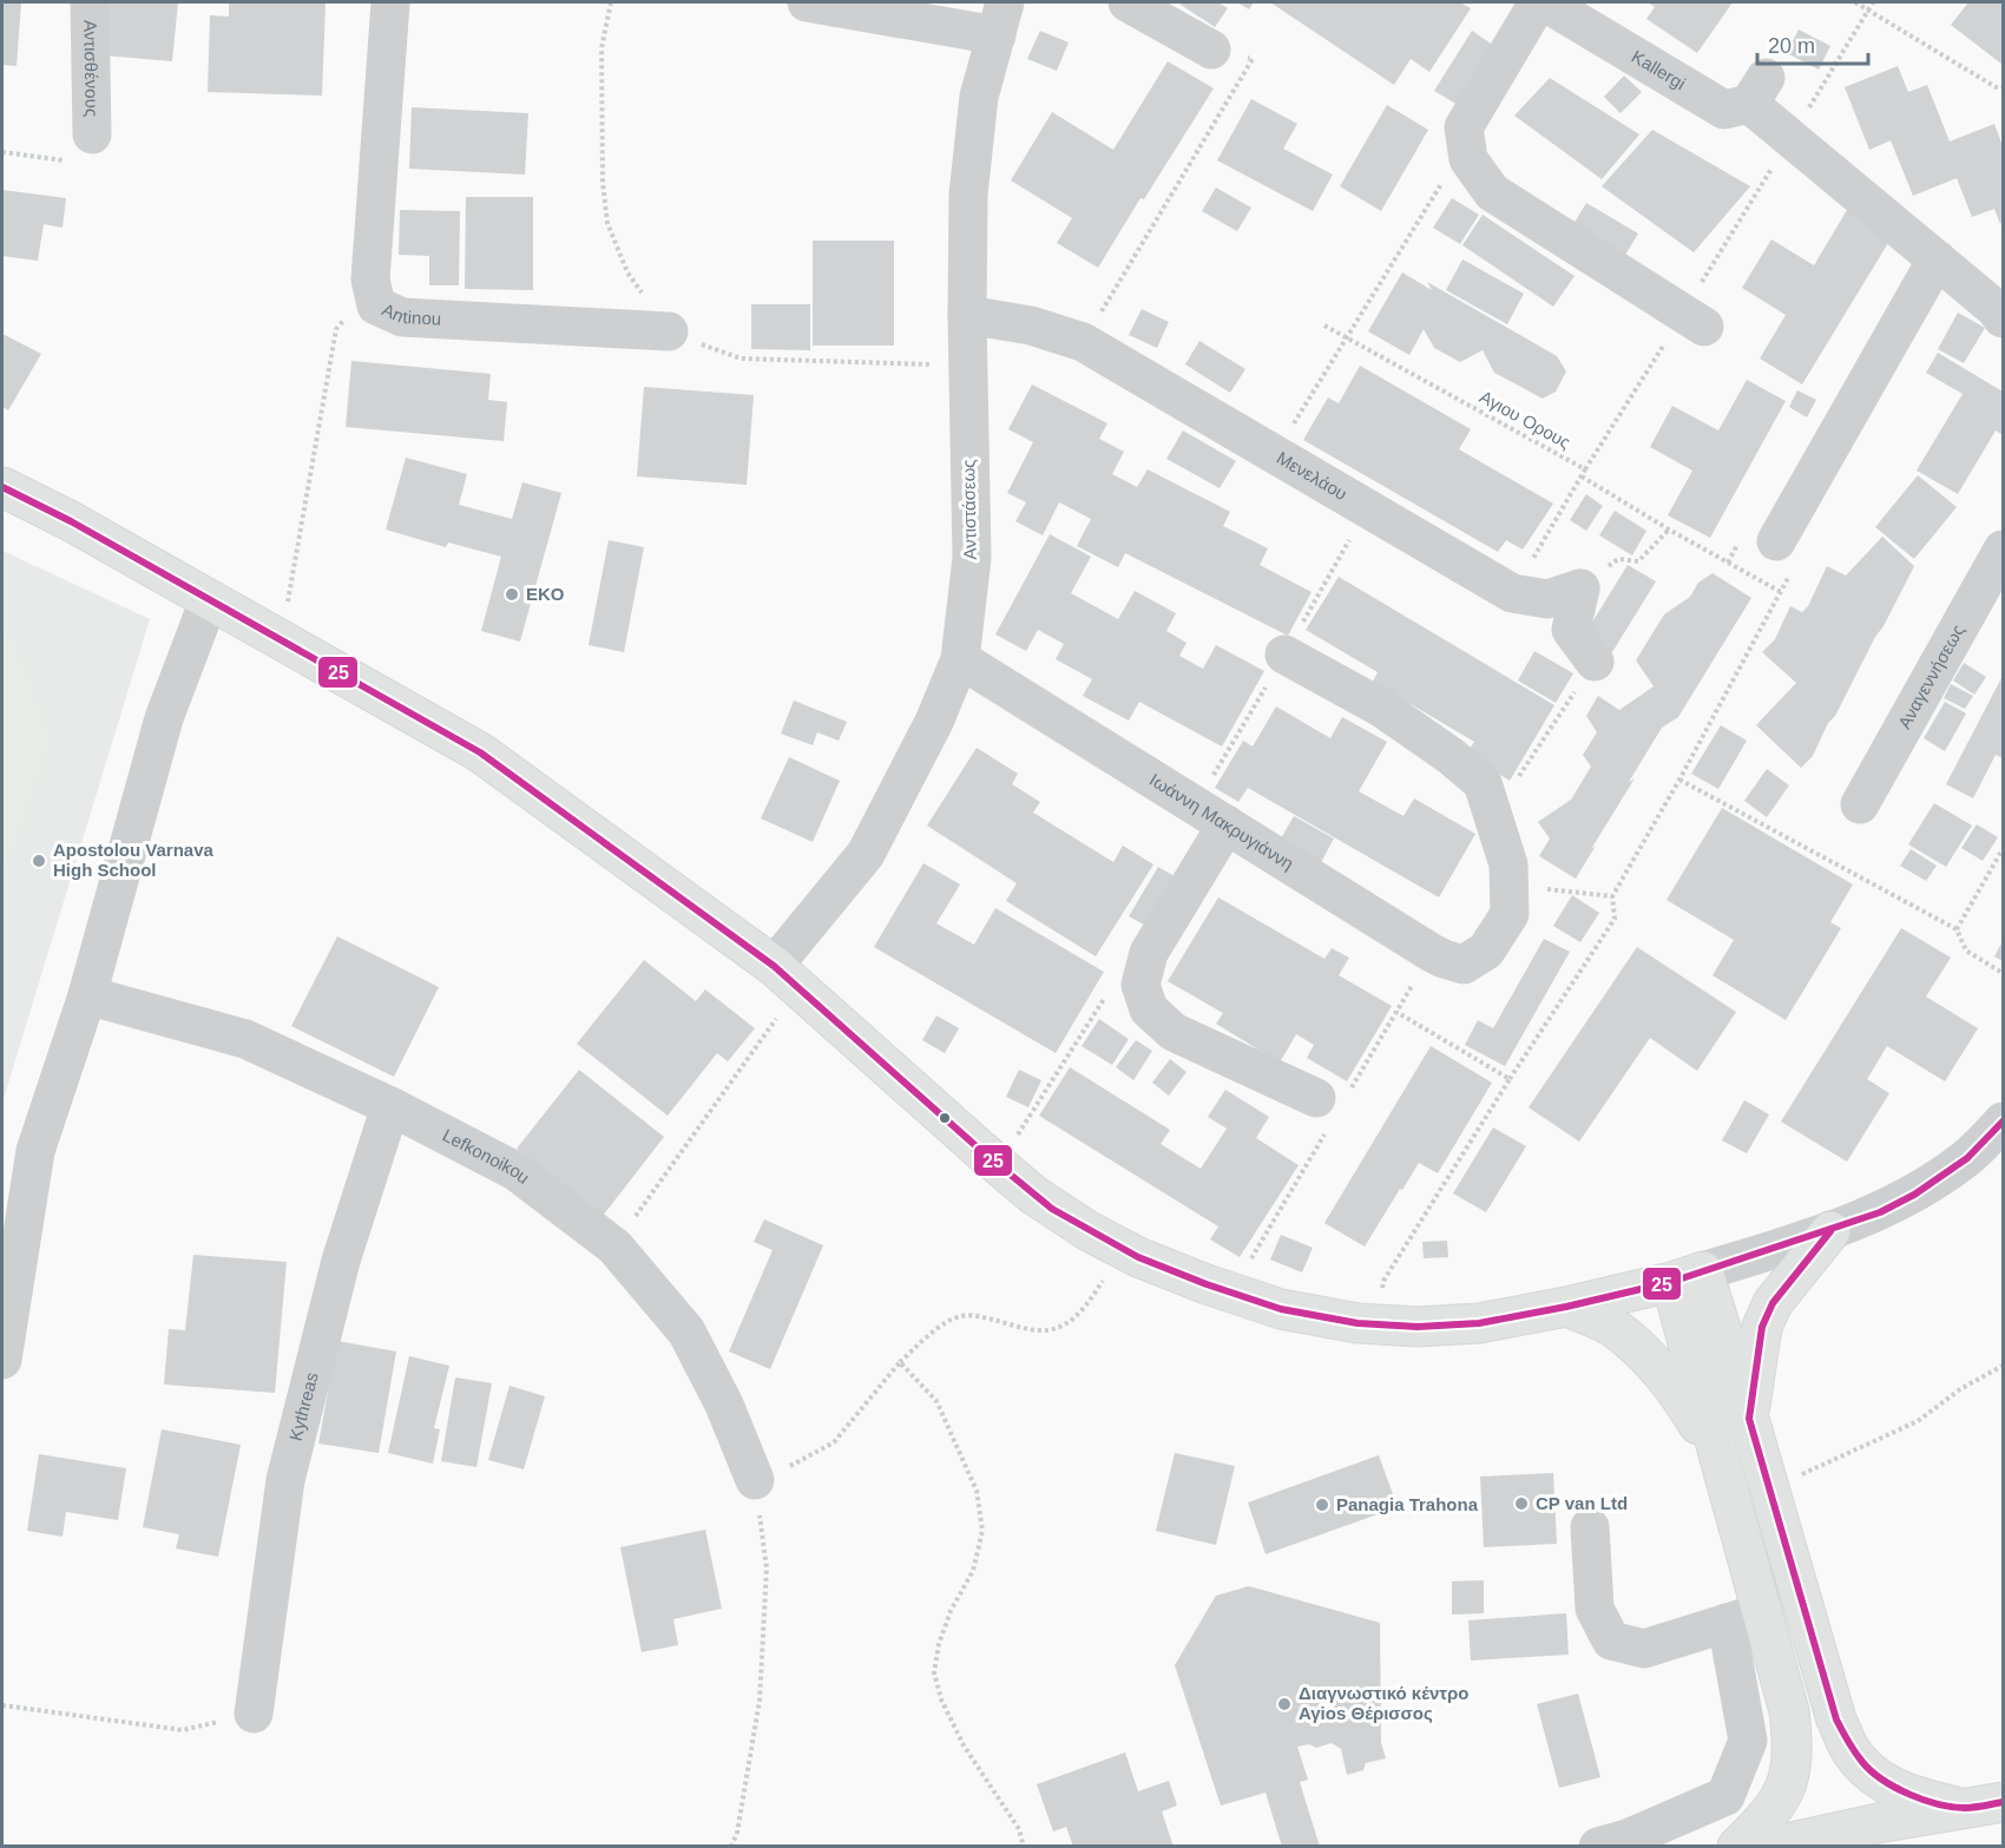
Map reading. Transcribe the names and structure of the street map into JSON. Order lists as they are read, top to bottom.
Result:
{
  "streets": {
    "street": [
      "Αντισθένους",
      "Kallergi",
      "Antinou",
      "Μενελάου",
      "Αντιστάσεως",
      "Αναγεννήσεως",
      "Ιωάννη Μακρυγιάννη",
      "Lefkonoikou",
      "Kythreas"
    ],
    "path": ["Αγιου Ορους"]
  },
  "crossings": [
    ["Μενελάου", "Αντιστάσεως"],
    ["Αντιστάσεως", "Ιωάννη Μακρυγιάννη"],
    ["Lefkonoikou", "Kythreas"]
  ],
  "places": [
    "EKO",
    "Apostolou Varnava High School",
    "CP van Ltd",
    "Panagia Trahona",
    "Διαγνωστικό κέντρο Αγios Θέρισσος"
  ],
  "lines": ["transit line 25"],
  "scale_bar": "20 m"
}
